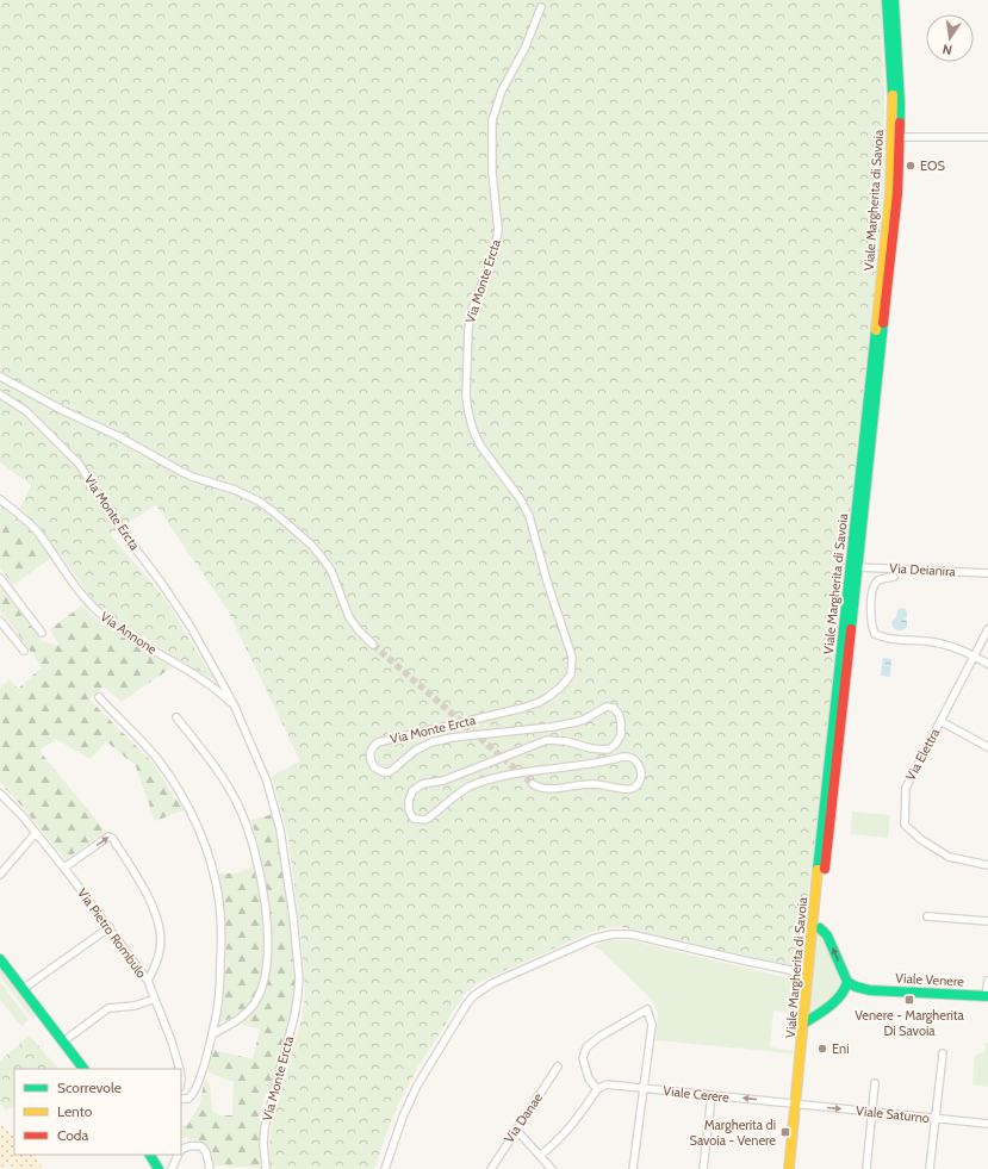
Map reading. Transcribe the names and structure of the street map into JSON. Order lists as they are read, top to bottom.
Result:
{
  "streets": {
    "street": [
      "Viale Margherita di Savoia",
      "Via Monte Ercta",
      "Via Deianira",
      "Via Annone",
      "Via Elettra",
      "Via Pietro Rombulo",
      "Viale Venere",
      "Viale Cerere",
      "Viale Saturno",
      "Via Danae"
    ]
  },
  "crossings": [
    ["Viale Margherita di Savoia", "Via Deianira"],
    ["Viale Margherita di Savoia", "Viale Cerere"],
    ["Viale Margherita di Savoia", "Viale Saturno"],
    ["Via Monte Ercta", "Via Annone"],
    ["Viale Cerere", "Viale Saturno"]
  ],
  "one_way": ["Viale Cerere", "Viale Saturno"],
  "places": {
    "other": ["EOS", "Eni"],
    "transit": ["Venere - Margherita Di Savoia", "Margherita di Savoia - Venere"]
  },
  "legend": ["Scorrevole", "Lento", "Coda"],
  "north": "bottom"
}
